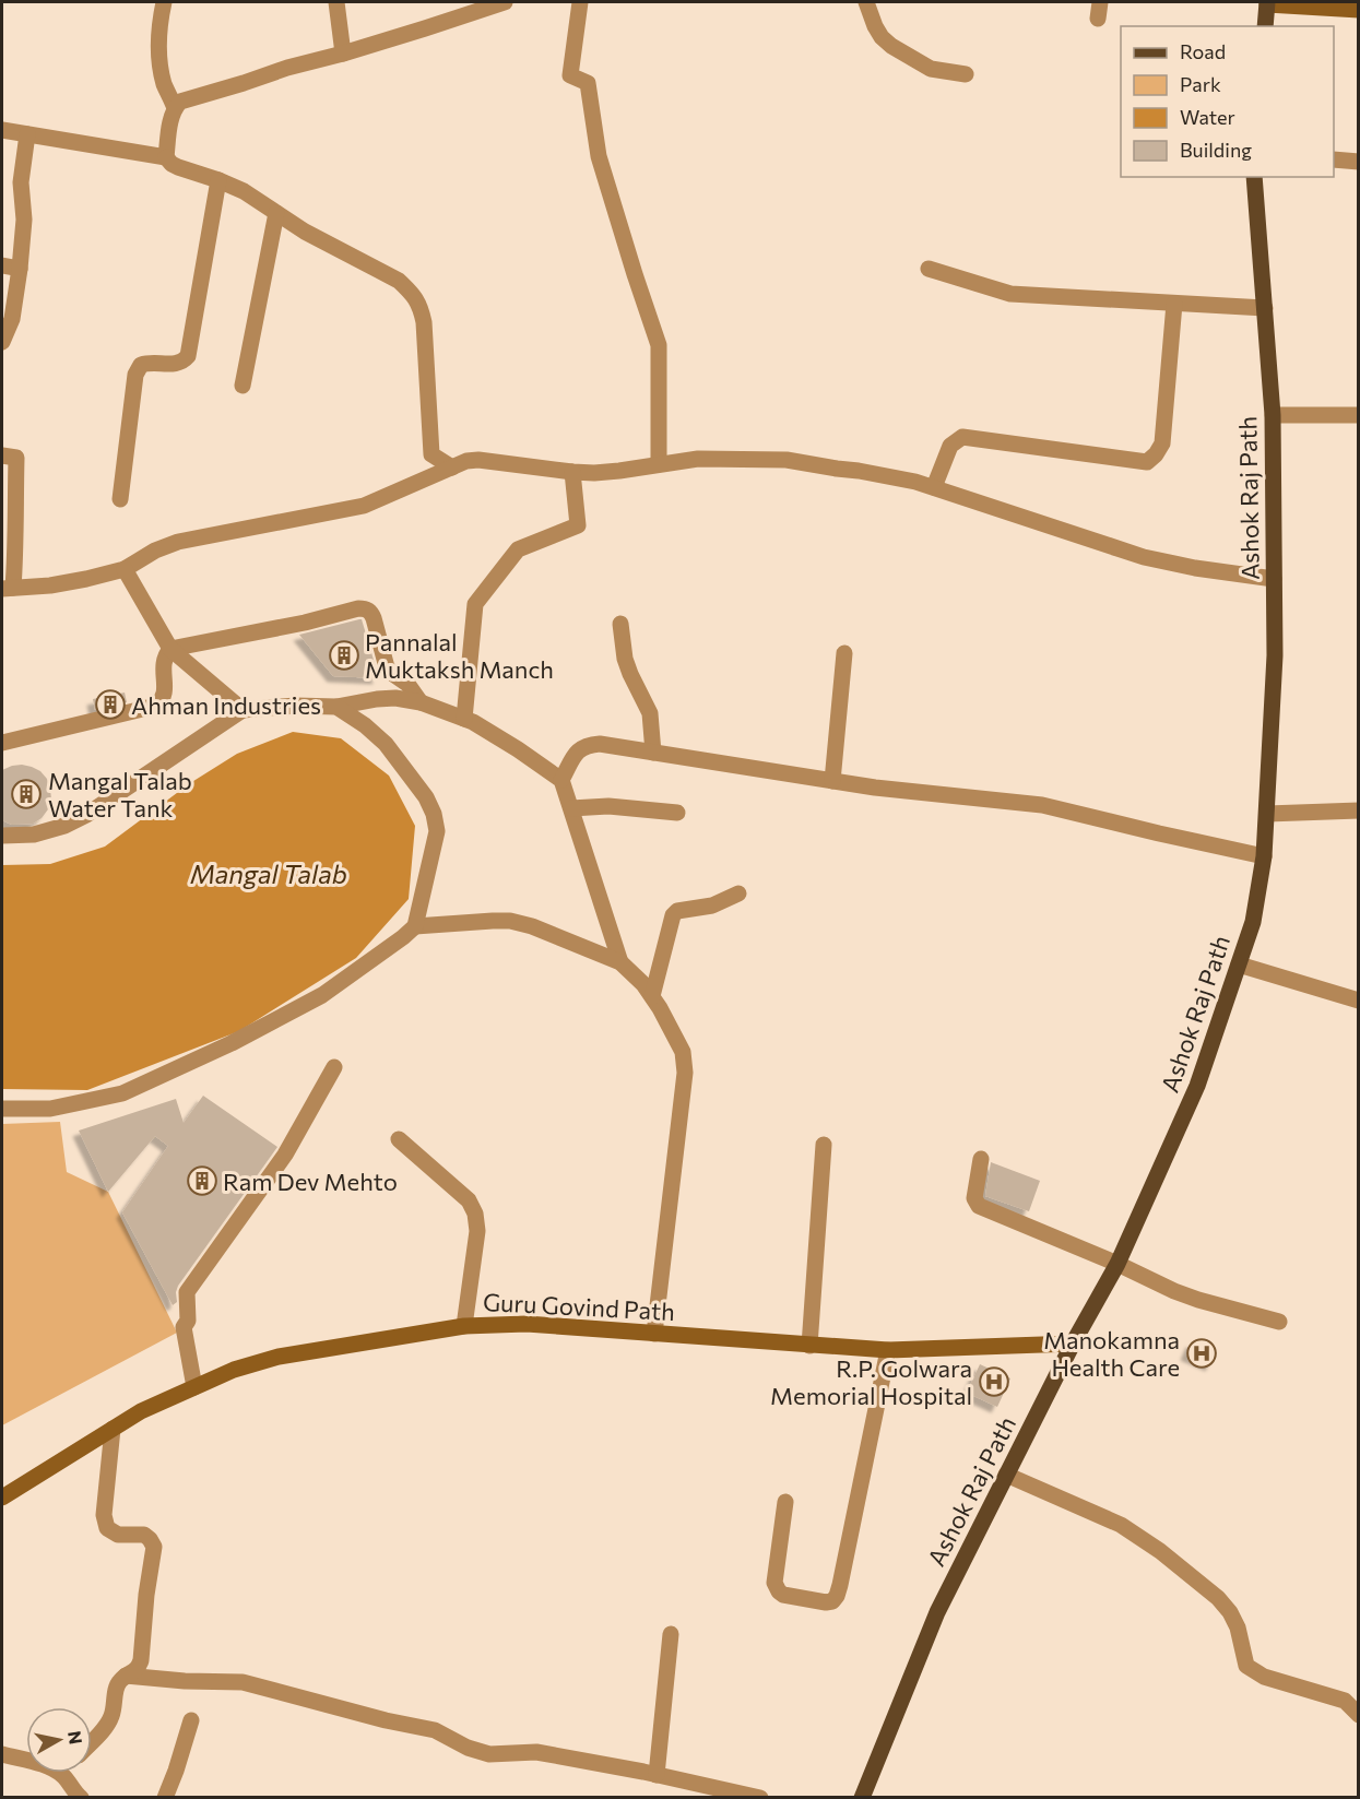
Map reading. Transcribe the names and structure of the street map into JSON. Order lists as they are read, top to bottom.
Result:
{
  "streets": {
    "main road": ["Ashok Raj Path"],
    "street": ["Guru Govind Path"]
  },
  "crossings": [
    ["Ashok Raj Path", "Guru Govind Path"]
  ],
  "water": ["Mangal Talab"],
  "places": {
    "building": [
      "Pannalal Muktaksh Manch",
      "Ahman Industries",
      "Mangal Talab Water Tank",
      "Ram Dev Mehto"
    ],
    "hospital": ["Manokamna Health Care", "R.P. Golwara Memorial Hospital"]
  },
  "legend": [
    "Road",
    "Park",
    "Water",
    "Building"
  ],
  "north": "right"
}
